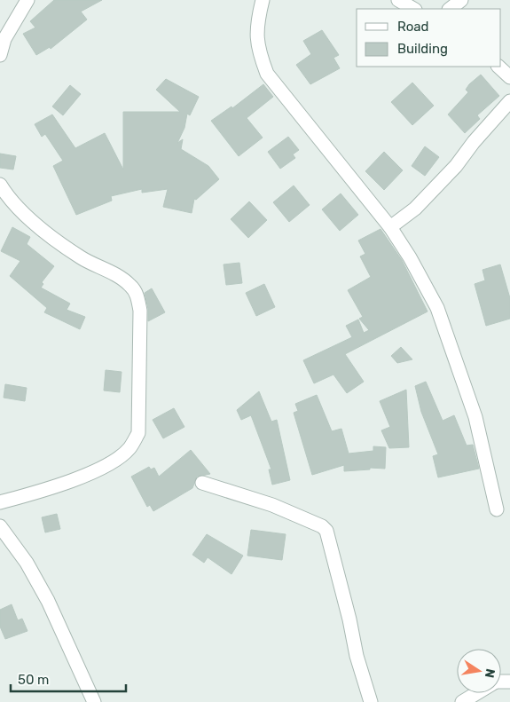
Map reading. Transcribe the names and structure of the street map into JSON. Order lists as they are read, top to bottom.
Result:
{
  "legend": ["Road", "Building"],
  "scale_bar": "50 m",
  "north": "right"
}
